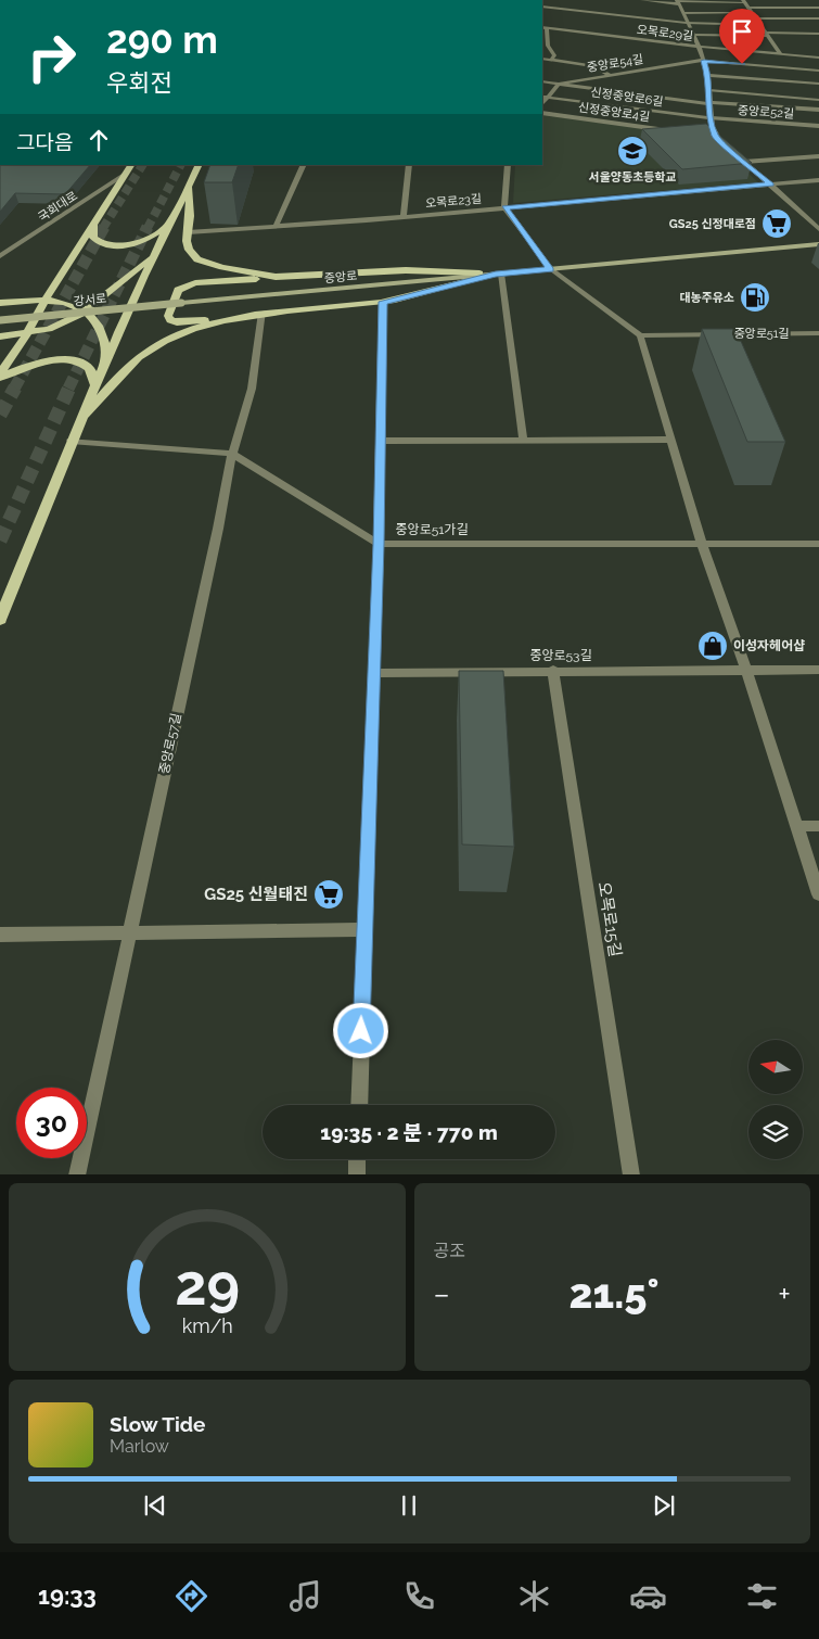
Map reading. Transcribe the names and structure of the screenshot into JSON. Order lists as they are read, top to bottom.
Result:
{
  "streets": {
    "main road": ["중앙로", "강서로"],
    "street": [
      "오목로29길",
      "중앙로54길",
      "신정중앙로6길",
      "신정중앙로4길",
      "중앙로52길",
      "오목로23길",
      "국회대로",
      "중앙로51길",
      "중앙로51가길",
      "중앙로53길",
      "중앙로57길",
      "오목로15길"
    ]
  },
  "crossings": [
    ["신정중앙로6길", "중앙로52길"],
    ["중앙로", "강서로"],
    ["중앙로51가길", "중앙로57길"],
    ["중앙로53길", "오목로15길"]
  ],
  "places": {
    "school or university": ["서울양동초등학교"],
    "supermarket": ["GS25 신정대로점", "GS25 신월태진"],
    "fuel station": ["대농주유소"],
    "shop": ["이성자헤어샵"]
  },
  "north": "left",
  "page": {
    "turn": ["290 m", "우회전"],
    "then": "그다음",
    "limit": "30",
    "trip": "19:35 · 2 분 · 770 m",
    "tile": "공조",
    "heat": ["−", "21.5°", "+"],
    "song": ["Slow Tide", "Marlow"],
    "tabs": "19:33",
    "gauge": ["29", "km/h"]
  }
}
